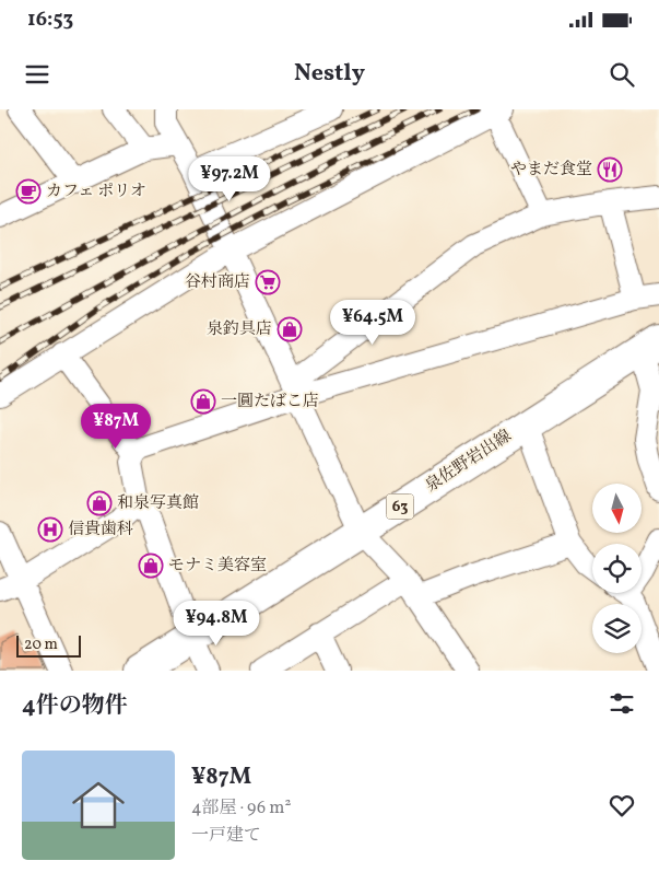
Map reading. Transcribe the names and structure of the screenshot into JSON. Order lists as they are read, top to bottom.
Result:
{
  "streets": {
    "main road": ["泉佐野岩出線", "63"]
  },
  "places": {
    "restaurant": ["やまだ食堂"],
    "cafe": ["カフェ ポリオ"],
    "supermarket": ["谷村商店"],
    "shop": [
      "泉釣具店",
      "一圓たばこ店",
      "和泉写真館",
      "モナミ美容室"
    ],
    "hospital": ["信貴歯科"]
  },
  "scale_bar": "20 m",
  "north": "bottom",
  "page": {
    "status": "16:53",
    "header": "Nestly",
    "price": [
      "¥97.2M",
      "¥64.5M",
      "¥87M",
      "¥94.8M"
    ],
    "scale": "20 m",
    "heading": "4件の物件",
    "list": [
      {
        "name": "¥87M",
        "note": "4部屋 · 96 m² · 一戸建て"
      }
    ]
  }
}
